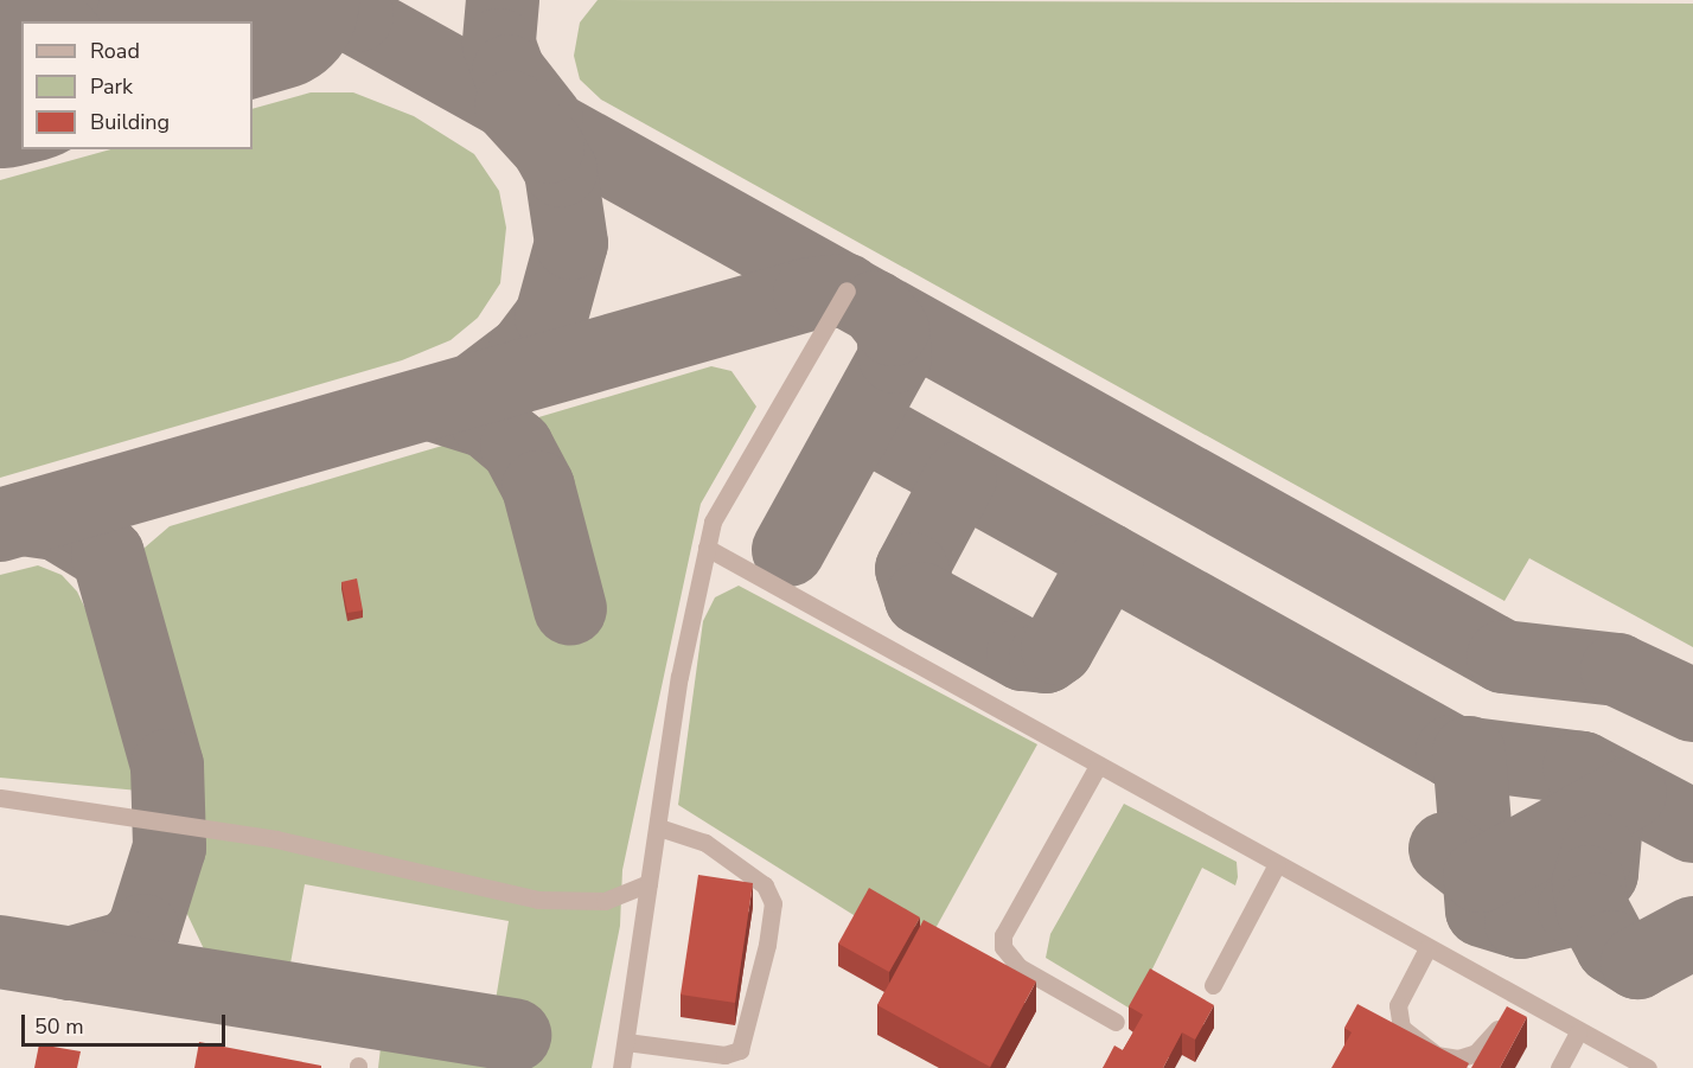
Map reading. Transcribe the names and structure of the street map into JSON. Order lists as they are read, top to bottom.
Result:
{
  "legend": ["Road", "Park", "Building"],
  "scale_bar": "50 m"
}
